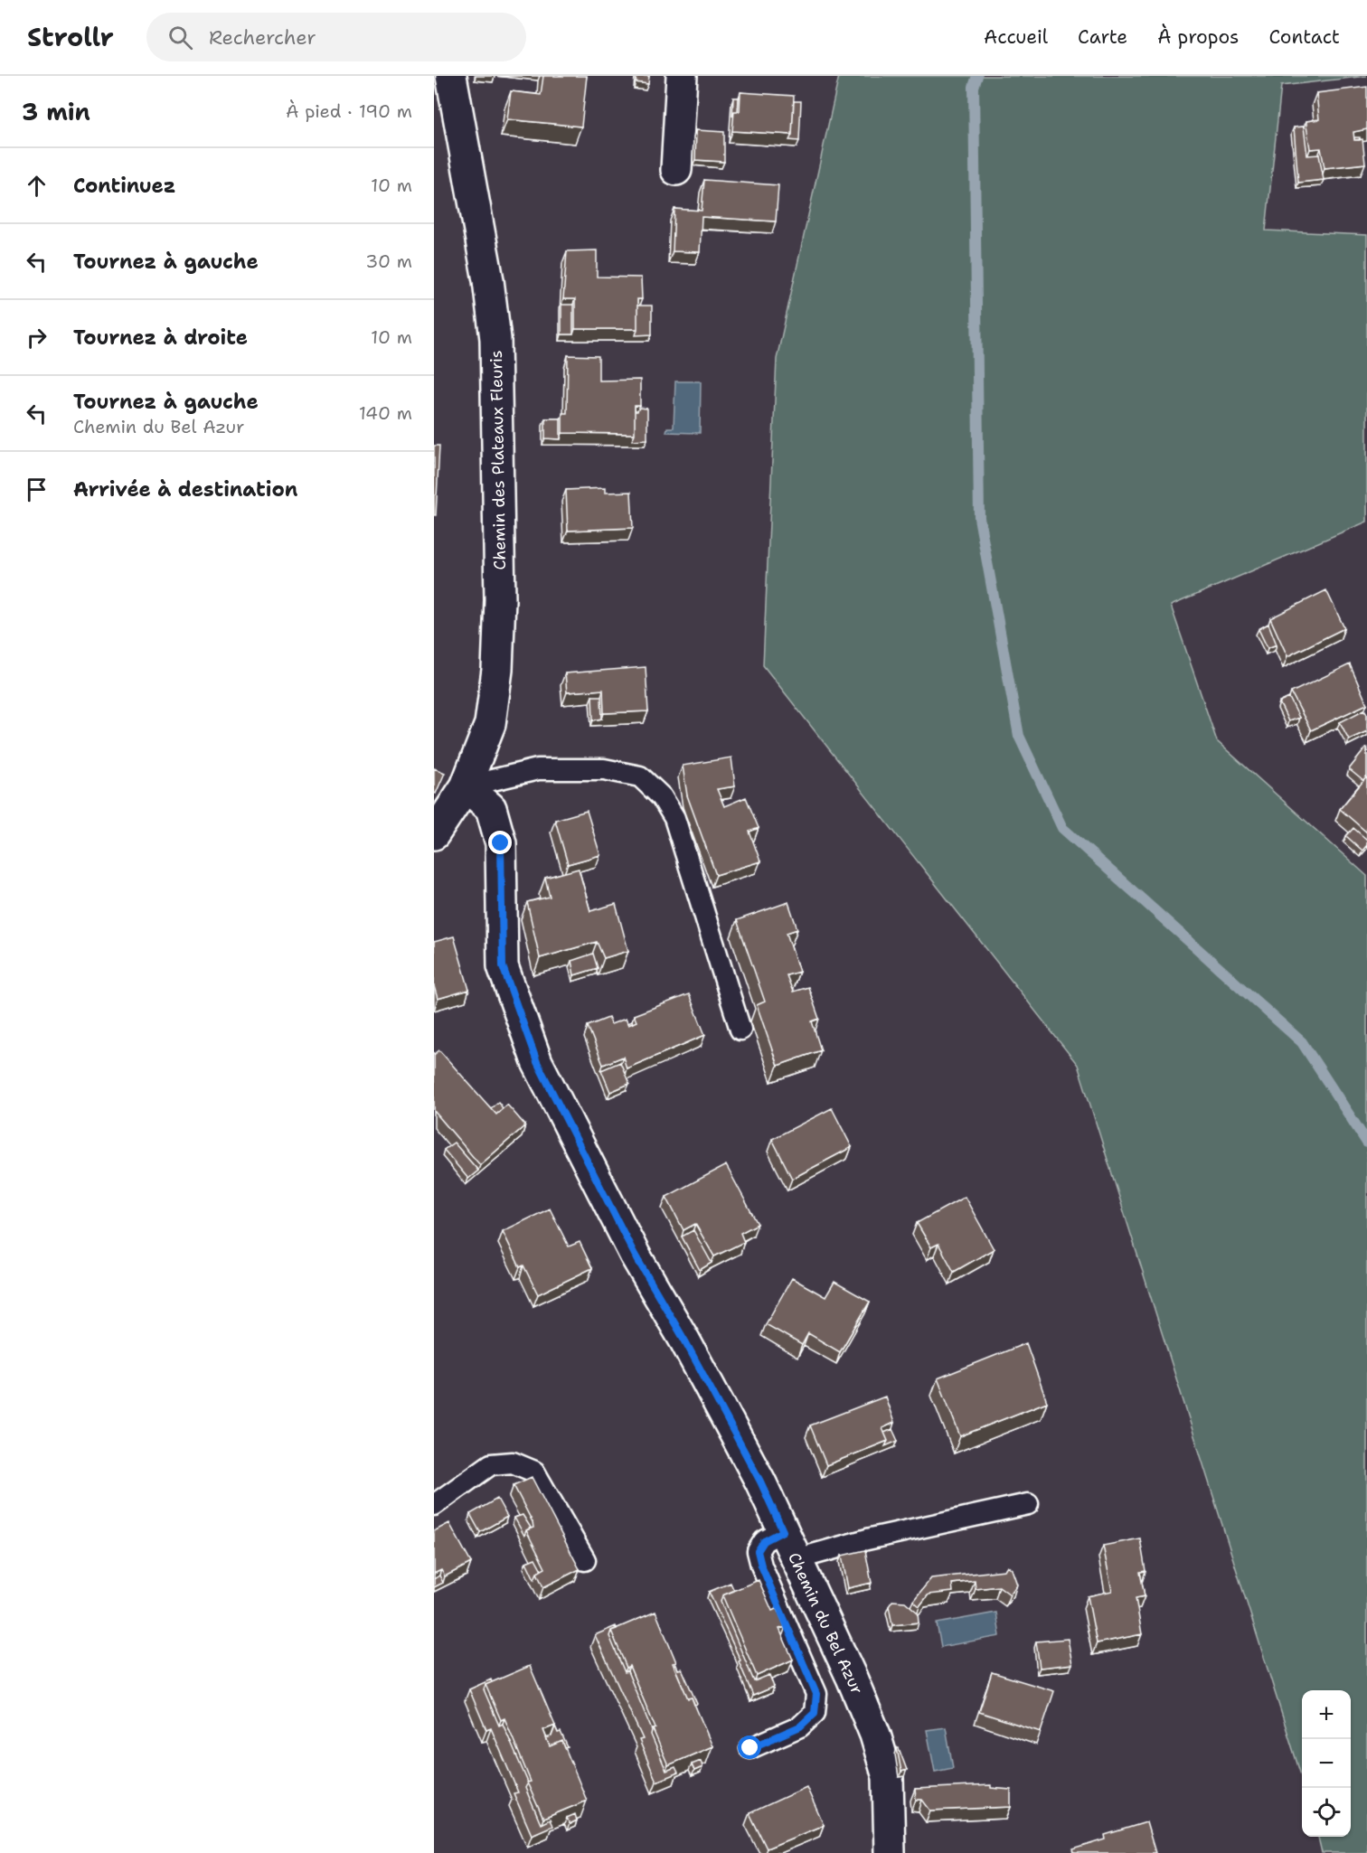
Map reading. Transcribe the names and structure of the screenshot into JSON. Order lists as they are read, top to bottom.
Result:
{
  "streets": {
    "street": ["Chemin des Plateaux Fleuris", "Chemin du Bel Azur"]
  },
  "crossings": [
    ["Chemin des Plateaux Fleuris", "Chemin du Bel Azur"]
  ],
  "page": {
    "header": "Strollr",
    "search": "Rechercher",
    "nav": [
      "Accueil",
      "Carte",
      "À propos",
      "Contact"
    ],
    "heading": ["3 min", "À pied · 190 m"],
    "list": [
      ["Continuez", "10 m"],
      ["Tournez à gauche", "30 m"],
      ["Tournez à droite", "10 m"],
      ["Tournez à gauche", "Chemin du Bel Azur", "140 m"],
      "Arrivée à destination"
    ],
    "map_buttons": ["+", "−"]
  }
}
